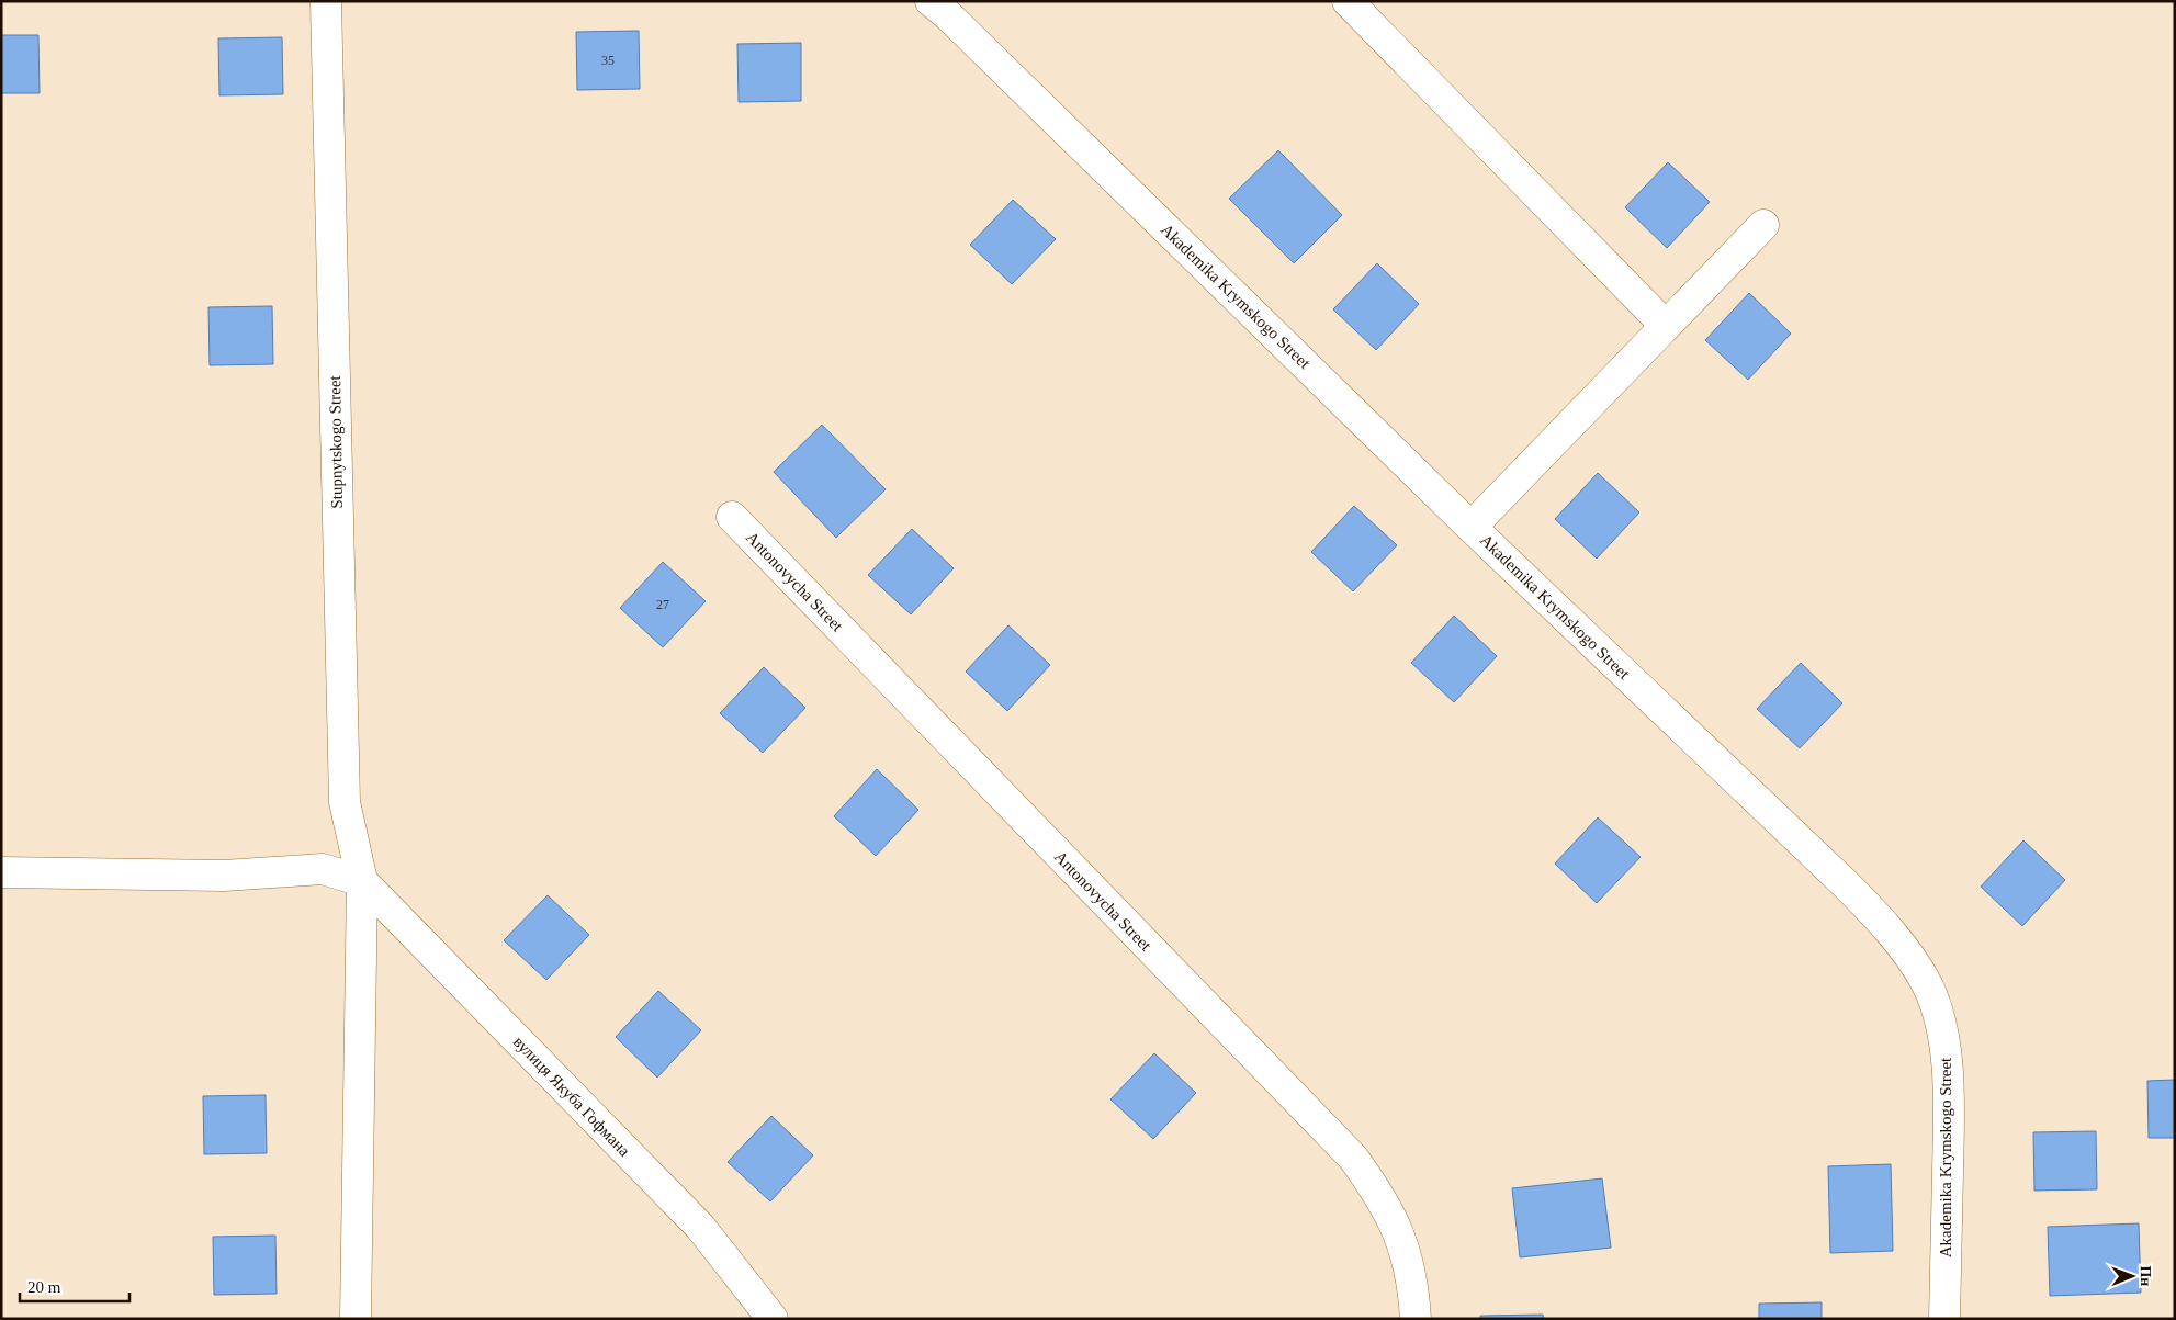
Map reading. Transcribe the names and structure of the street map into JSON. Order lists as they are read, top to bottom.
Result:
{
  "streets": {
    "street": [
      "Akademika Krymskogo Street",
      "Stupnytskogo Street",
      "Antonovycha Street",
      "вулиця Якуба Гофмана"
    ]
  },
  "crossings": [
    ["Stupnytskogo Street", "вулиця Якуба Гофмана"]
  ],
  "house_numbers": ["35", "27"],
  "scale_bar": "20 m",
  "north": "right"
}
